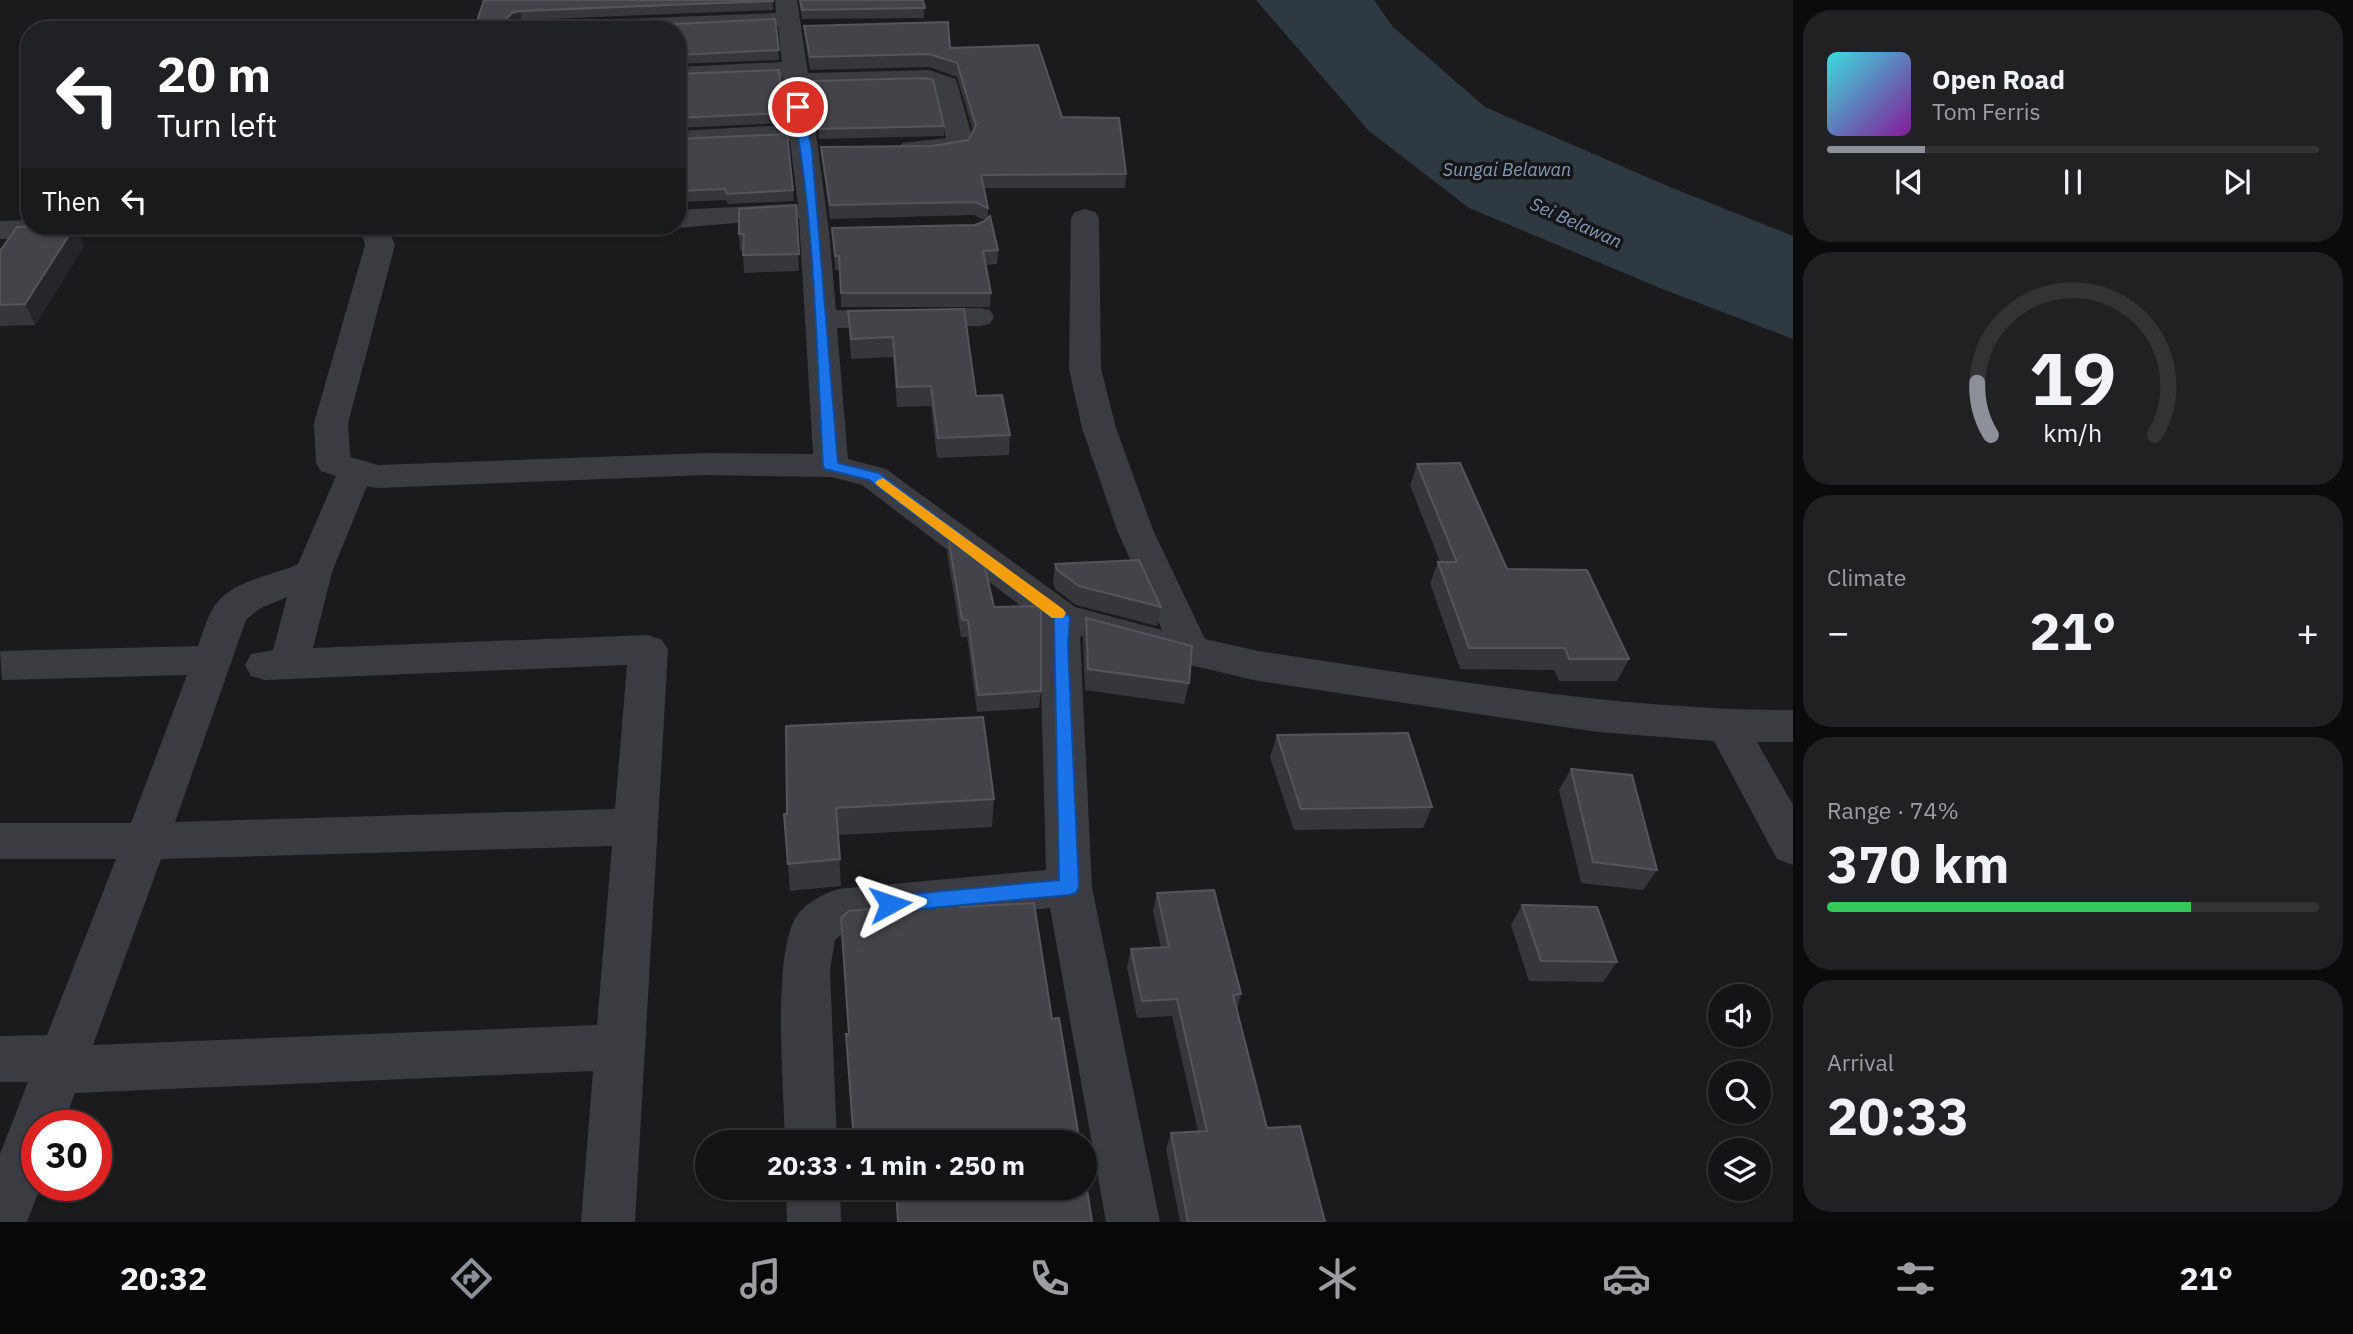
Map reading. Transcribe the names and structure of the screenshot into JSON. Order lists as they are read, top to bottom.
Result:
{
  "water": ["Sungai Belawan", "Sei Belawan"],
  "page": {
    "turn": ["20 m", "Turn left"],
    "song": ["Open Road", "Tom Ferris"],
    "then": "Then",
    "tile": [
      "Climate",
      ["Range · 74%", "370 km"],
      ["Arrival", "20:33"]
    ],
    "heat": ["−", "21°", "+"],
    "limit": "30",
    "trip": "20:33 · 1 min · 250 m",
    "tabs": ["20:32", "21°"],
    "gauge": ["19", "km/h"]
  }
}
